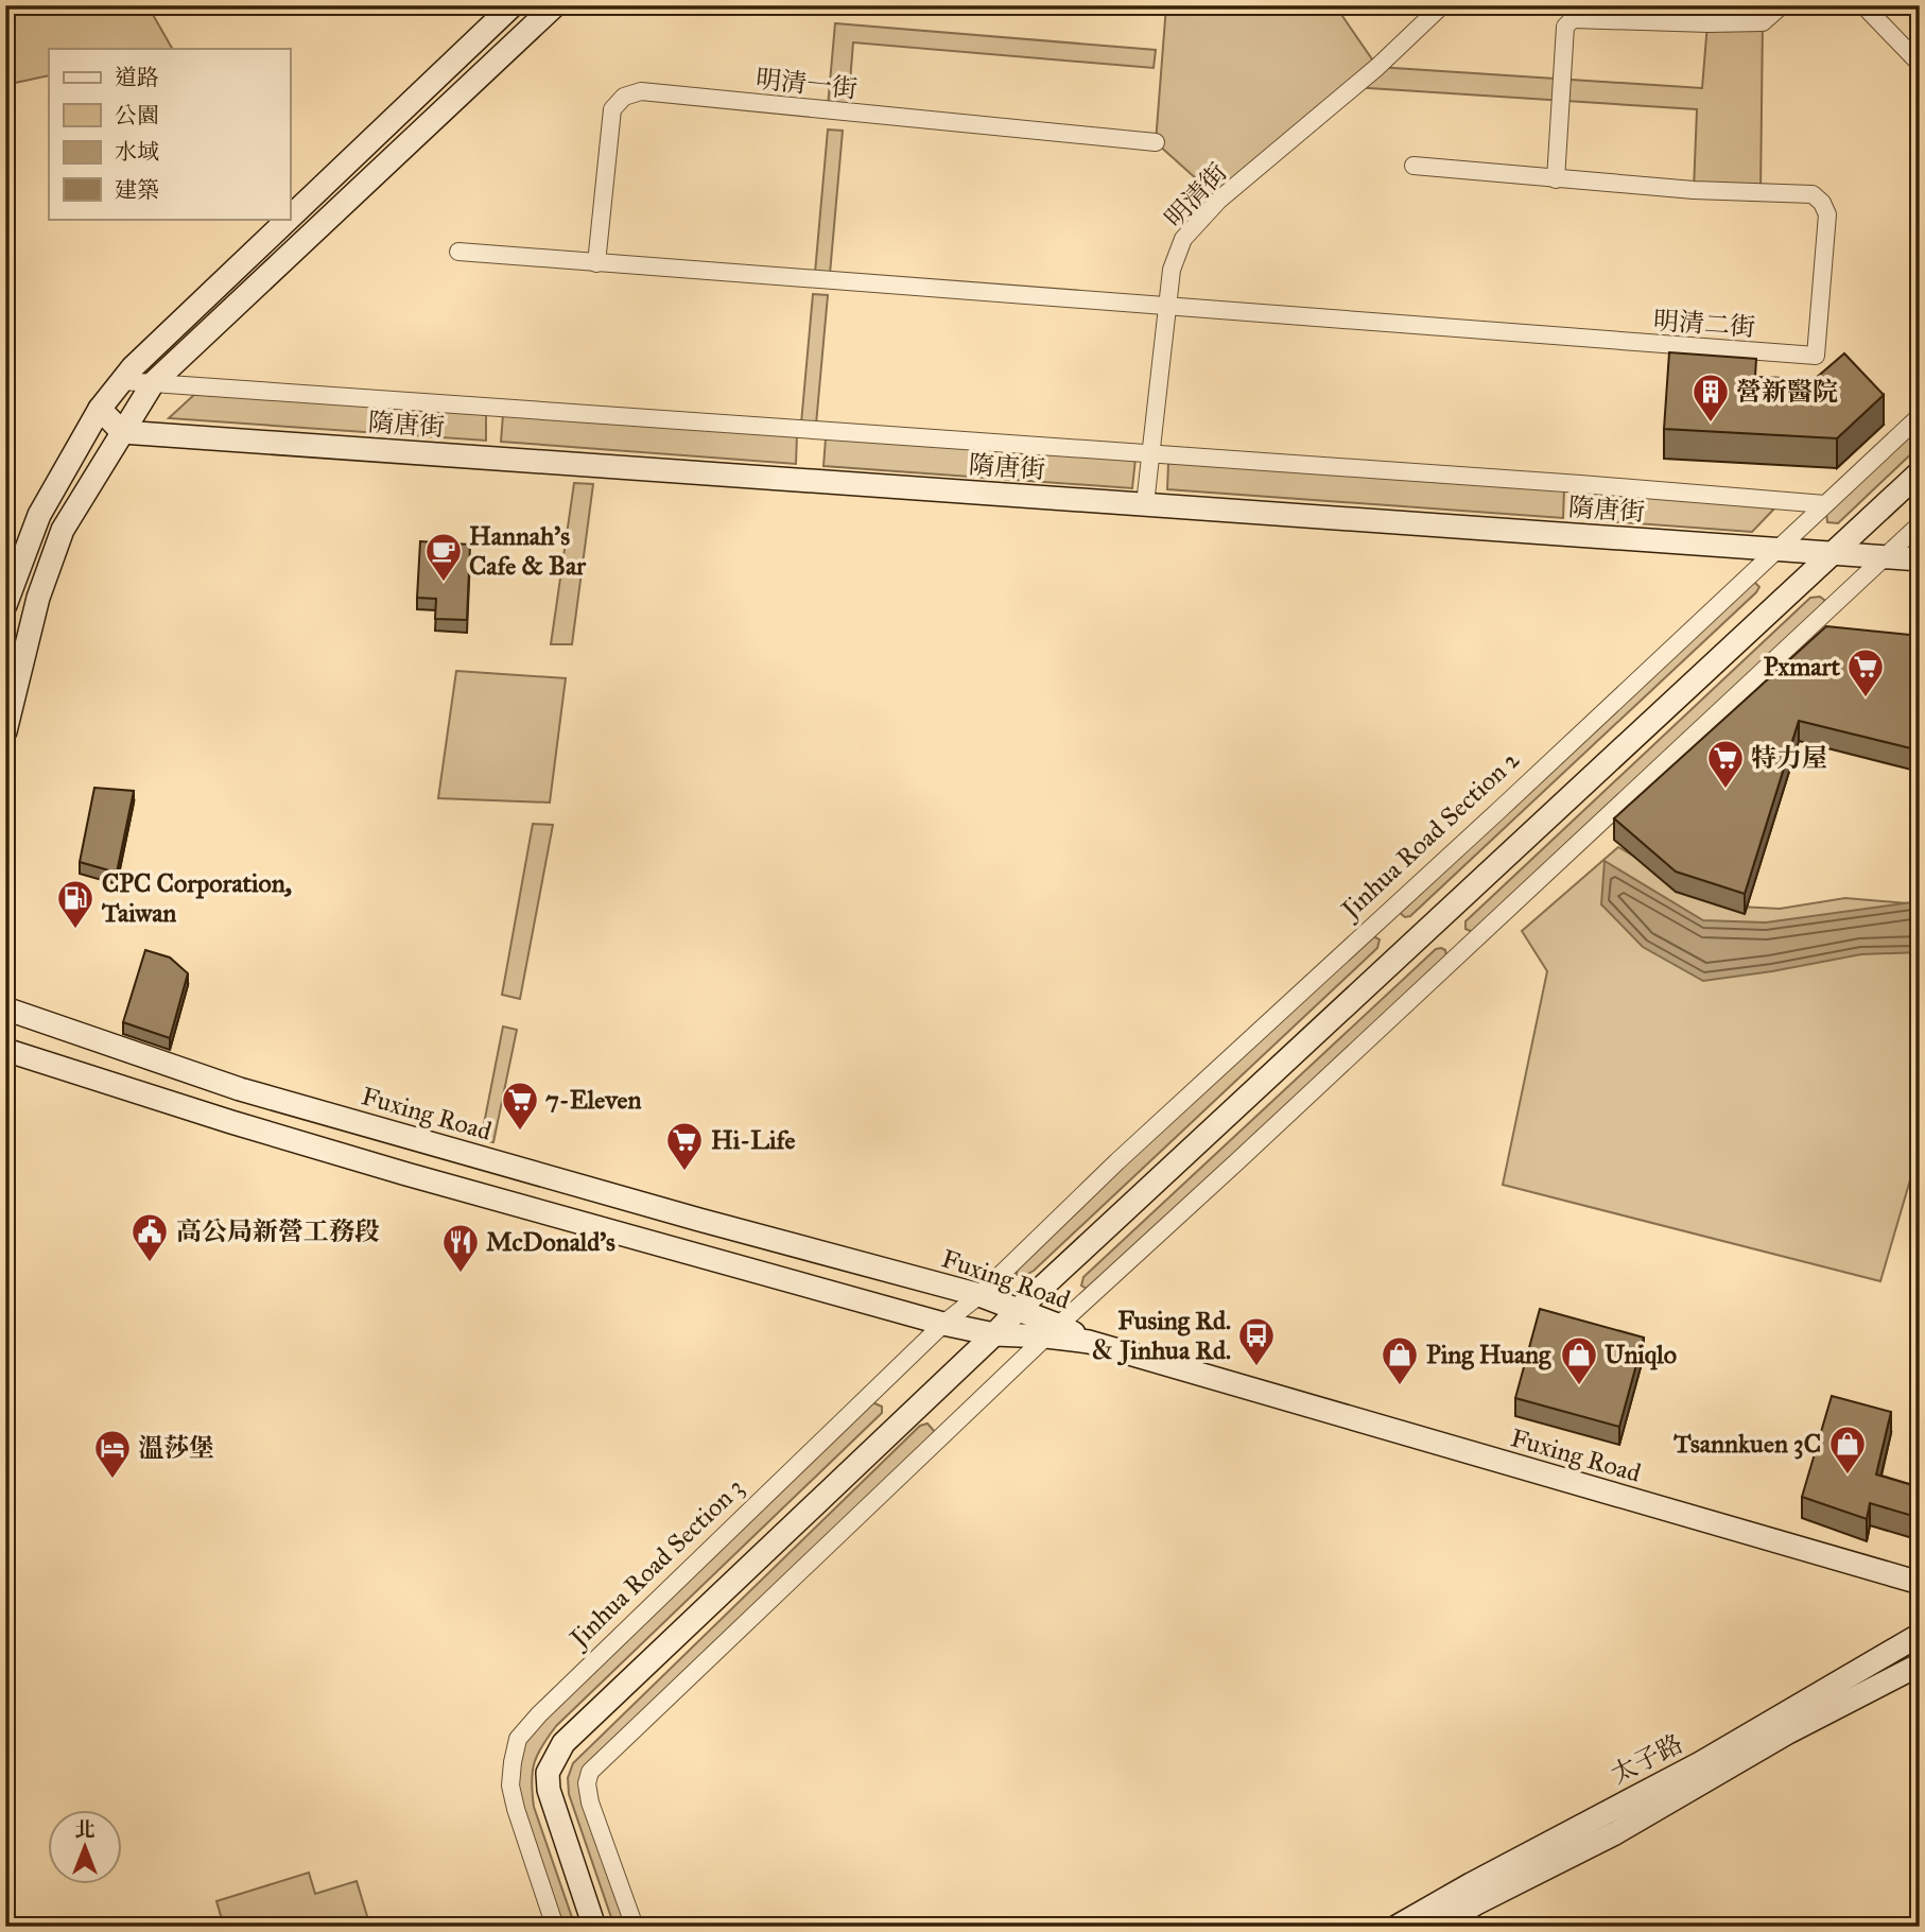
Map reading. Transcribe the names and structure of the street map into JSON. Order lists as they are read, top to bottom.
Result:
{
  "streets": {
    "street": [
      "明清一街",
      "明清街",
      "明清二街",
      "隋唐街",
      "Jinhua Road Section 2",
      "Fuxing Road",
      "Jinhua Road Section 3",
      "太子路"
    ]
  },
  "crossings": [
    ["明清街", "明清二街"],
    ["明清街", "隋唐街"],
    ["隋唐街", "Jinhua Road Section 2"],
    ["Jinhua Road Section 2", "Fuxing Road"],
    ["Jinhua Road Section 2", "Jinhua Road Section 3"],
    ["Fuxing Road", "Jinhua Road Section 3"]
  ],
  "places": {
    "building": ["營新醫院"],
    "cafe": ["Hannah’s Cafe & Bar"],
    "supermarket": [
      "Pxmart",
      "特力屋",
      "7-Eleven",
      "Hi-Life"
    ],
    "fuel station": ["CPC Corporation, Taiwan"],
    "public building": ["高公局新營工務段"],
    "restaurant": ["McDonald's"],
    "bus stop": ["Fusing Rd. ＆ Jinhua Rd."],
    "shop": ["Ping Huang", "Uniqlo", "Tsannkuen 3C"],
    "hotel": ["溫莎堡"]
  },
  "legend": [
    "道路",
    "公園",
    "水域",
    "建築"
  ],
  "north": "top"
}
